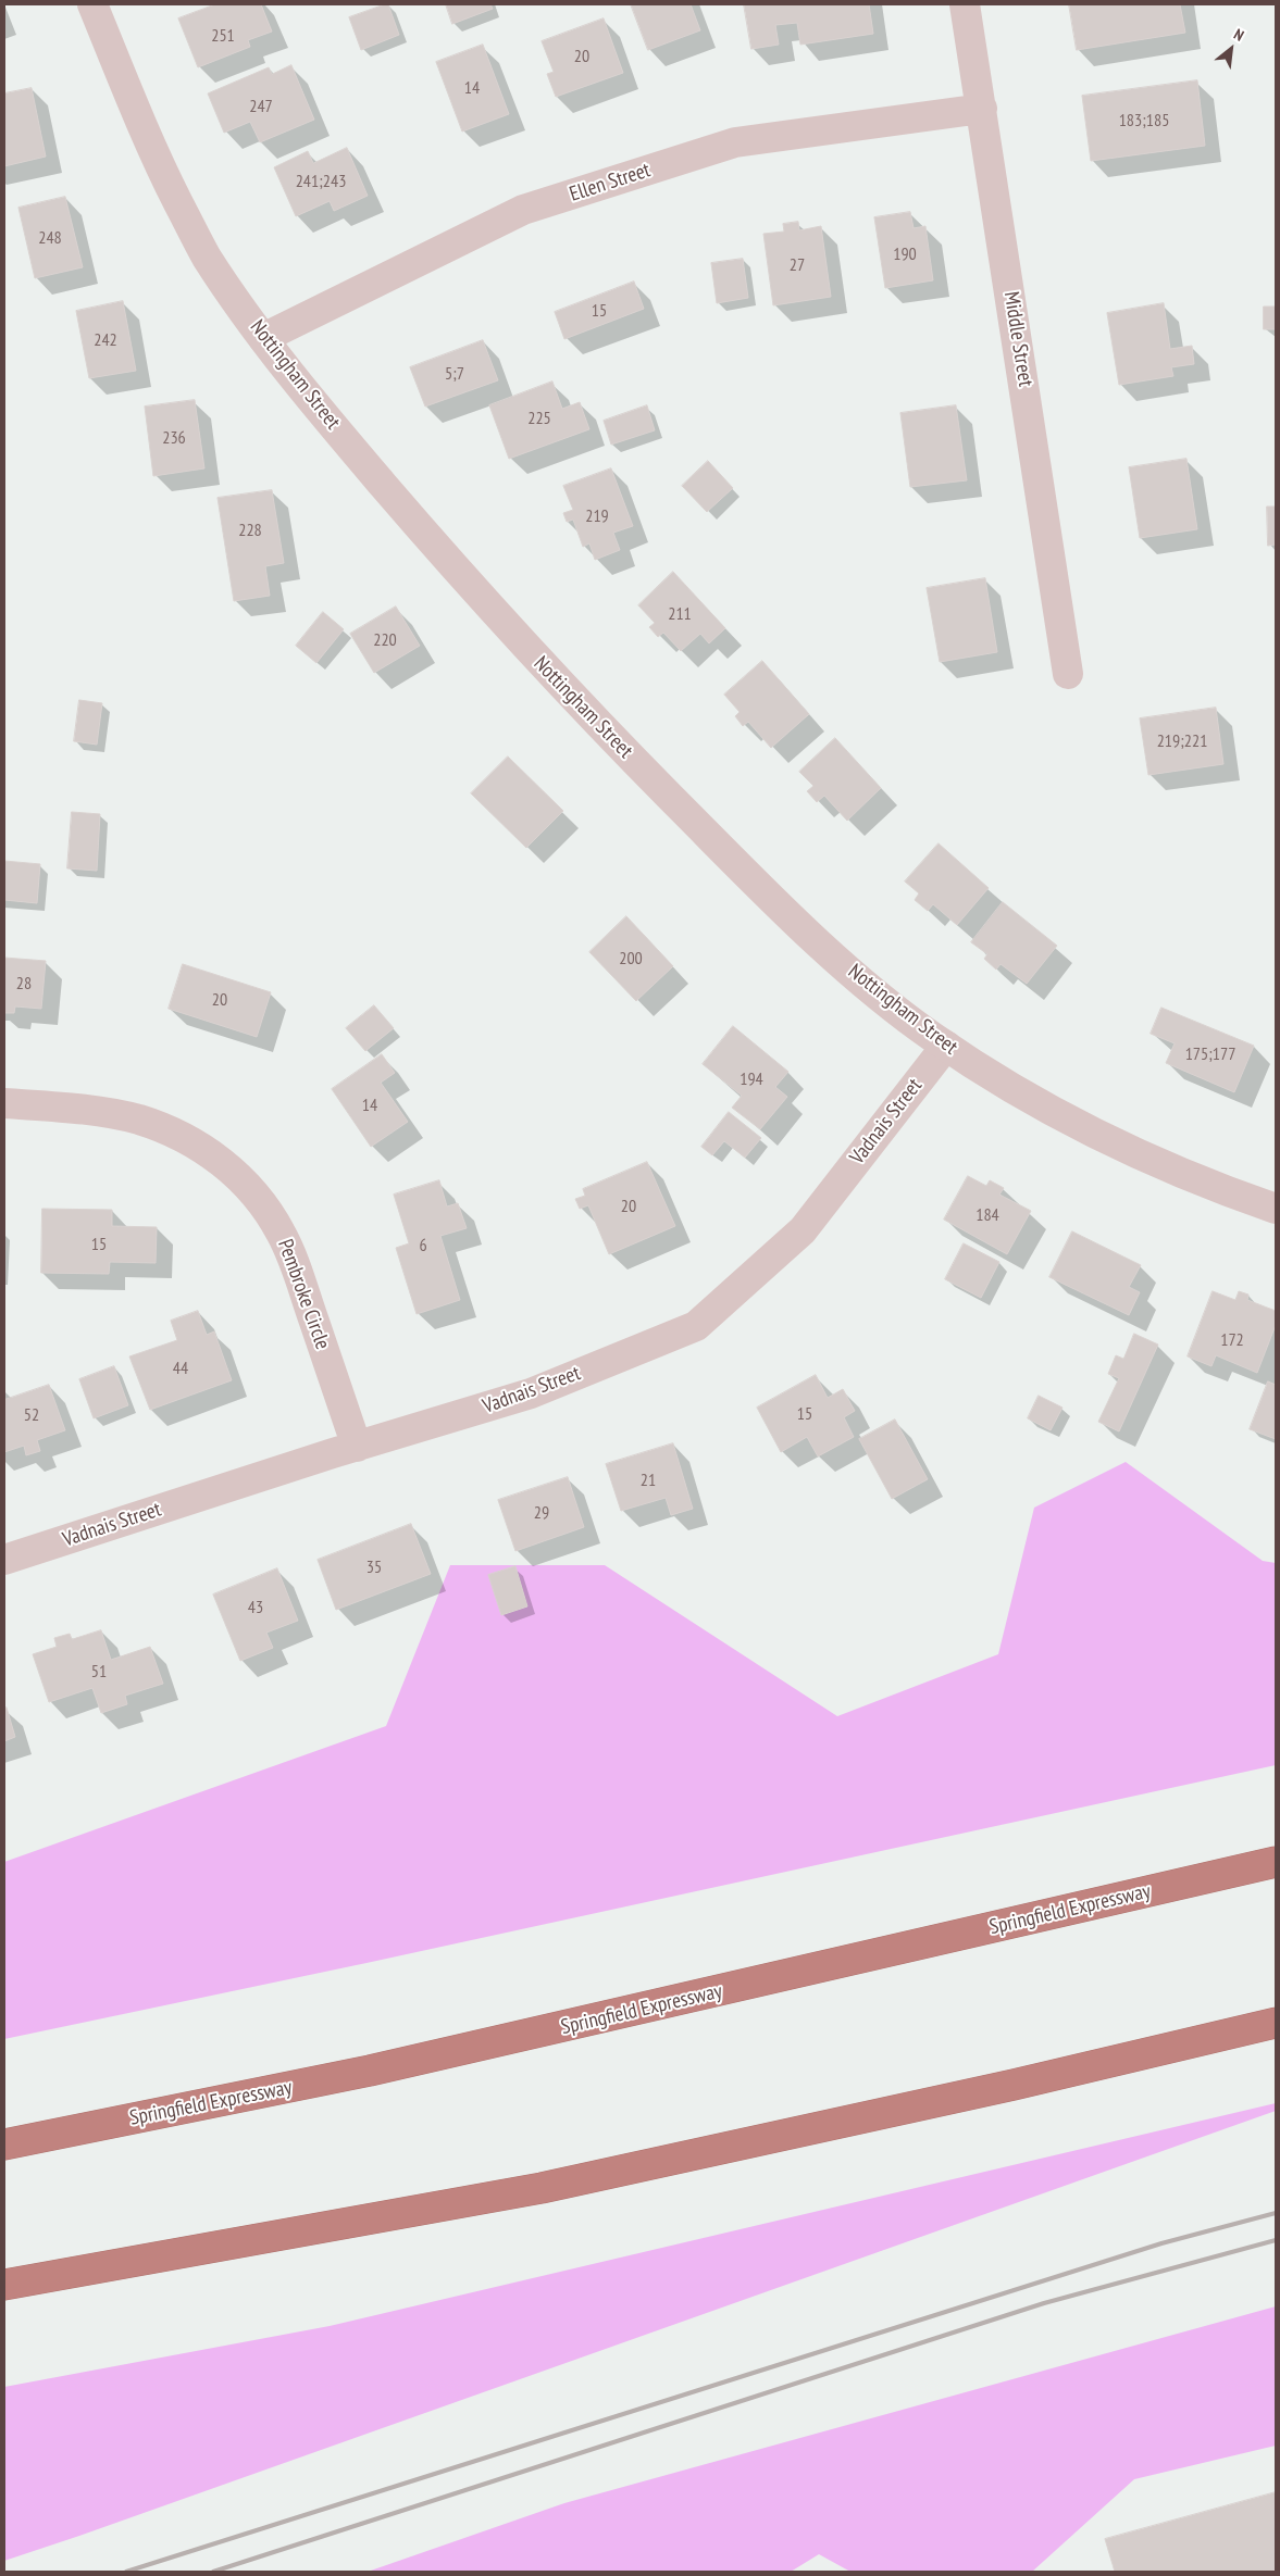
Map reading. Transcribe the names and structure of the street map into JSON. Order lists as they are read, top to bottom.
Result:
{
  "streets": {
    "highway": ["Springfield Expressway"],
    "street": [
      "Ellen Street",
      "Middle Street",
      "Nottingham Street",
      "Vadnais Street",
      "Pembroke Circle"
    ]
  },
  "crossings": [
    ["Ellen Street", "Middle Street"],
    ["Ellen Street", "Nottingham Street"],
    ["Nottingham Street", "Vadnais Street"],
    ["Vadnais Street", "Pembroke Circle"]
  ],
  "house_numbers": [
    "251",
    "20",
    "14",
    "247",
    "183;185",
    "241;243",
    "248",
    "190",
    "27",
    "15",
    "242",
    "5;7",
    "225",
    "236",
    "219",
    "228",
    "211",
    "220",
    "219;221",
    "200",
    "28",
    "20",
    "175;177",
    "194",
    "14",
    "20",
    "184",
    "15",
    "6",
    "172",
    "44",
    "15",
    "52",
    "21",
    "29",
    "35",
    "43",
    "51"
  ],
  "north": "top right"
}
